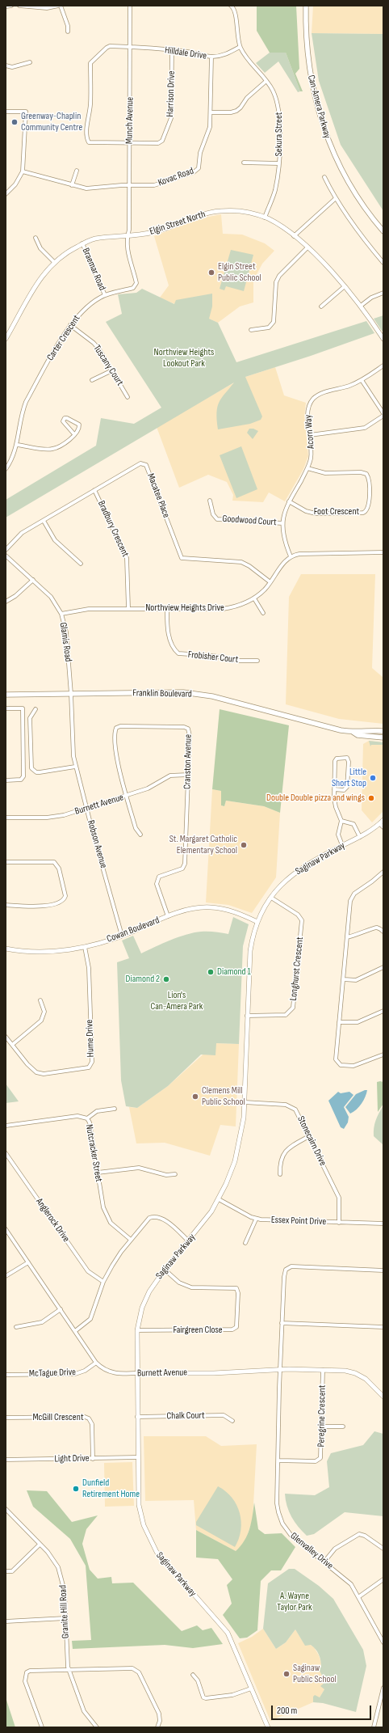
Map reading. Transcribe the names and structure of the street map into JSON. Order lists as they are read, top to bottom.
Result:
{
  "streets": {
    "main road": ["Can-Amera Parkway", "Franklin Boulevard"],
    "street": [
      "Hilldale Drive",
      "Harrison Drive",
      "Munch Avenue",
      "Sekura Street",
      "Kovac Road",
      "Elgin Street North",
      "Braemar Road",
      "Carter Crescent",
      "Tuscany Court",
      "Acorn Way",
      "Macatee Place",
      "Foot Crescent",
      "Goodwood Court",
      "Bradbury Crescent",
      "Northview Heights Drive",
      "Glamis Road",
      "Frobisher Court",
      "Cranston Avenue",
      "Burnett Avenue",
      "Robson Avenue",
      "Saginaw Parkway",
      "Cowan Boulevard",
      "Longhurst Crescent",
      "Hume Drive",
      "Stonecairn Drive",
      "Nutcracker Street",
      "Anglerock Drive",
      "Essex Point Drive",
      "Fairgreen Close",
      "McTague Drive",
      "Chalk Court",
      "Peregrine Crescent",
      "McGill Crescent",
      "Light Drive",
      "Glenvalley Drive",
      "Granite Hill Road"
    ]
  },
  "crossings": [
    ["Hilldale Drive", "Harrison Drive"],
    ["Hilldale Drive", "Munch Avenue"],
    ["Hilldale Drive", "Sekura Street"],
    ["Hilldale Drive", "Kovac Road"],
    ["Harrison Drive", "Munch Avenue"],
    ["Munch Avenue", "Kovac Road"],
    ["Munch Avenue", "Elgin Street North"],
    ["Munch Avenue", "Carter Crescent"],
    ["Sekura Street", "Elgin Street North"],
    ["Elgin Street North", "Braemar Road"],
    ["Elgin Street North", "Carter Crescent"],
    ["Braemar Road", "Carter Crescent"],
    ["Carter Crescent", "Tuscany Court"],
    ["Acorn Way", "Foot Crescent"],
    ["Acorn Way", "Goodwood Court"],
    ["Acorn Way", "Northview Heights Drive"],
    ["Macatee Place", "Bradbury Crescent"],
    ["Macatee Place", "Northview Heights Drive"],
    ["Bradbury Crescent", "Northview Heights Drive"],
    ["Northview Heights Drive", "Glamis Road"],
    ["Northview Heights Drive", "Frobisher Court"],
    ["Glamis Road", "Franklin Boulevard"],
    ["Glamis Road", "Robson Avenue"],
    ["Franklin Boulevard", "Robson Avenue"],
    ["Cranston Avenue", "Burnett Avenue"],
    ["Cranston Avenue", "Cowan Boulevard"],
    ["Burnett Avenue", "Robson Avenue"],
    ["Burnett Avenue", "Saginaw Parkway"],
    ["Burnett Avenue", "McTague Drive"],
    ["Burnett Avenue", "Peregrine Crescent"],
    ["Burnett Avenue", "Glenvalley Drive"],
    ["Robson Avenue", "Cowan Boulevard"],
    ["Saginaw Parkway", "Cowan Boulevard"],
    ["Saginaw Parkway", "Longhurst Crescent"],
    ["Saginaw Parkway", "Stonecairn Drive"],
    ["Saginaw Parkway", "Essex Point Drive"],
    ["Saginaw Parkway", "Fairgreen Close"],
    ["Saginaw Parkway", "Chalk Court"],
    ["Saginaw Parkway", "Light Drive"],
    ["Cowan Boulevard", "Hume Drive"],
    ["Stonecairn Drive", "Essex Point Drive"],
    ["Peregrine Crescent", "Glenvalley Drive"],
    ["McGill Crescent", "Light Drive"]
  ],
  "parks": ["Northview Heights Lookout Park", "Lion's Can-Amera Park", "A. Wayne Taylor Park"],
  "places": [
    "Greenway-Chaplin Community Centre",
    "Elgin Street Public School",
    "Little Short Stop",
    "Double Double pizza and wings",
    "St. Margaret Catholic Elementary School",
    "Diamond 1",
    "Diamond 2",
    "Clemens Mill Public School",
    "Dunfield Retirement Home",
    "Saginaw Public School"
  ],
  "scale_bar": "200 m"
}
